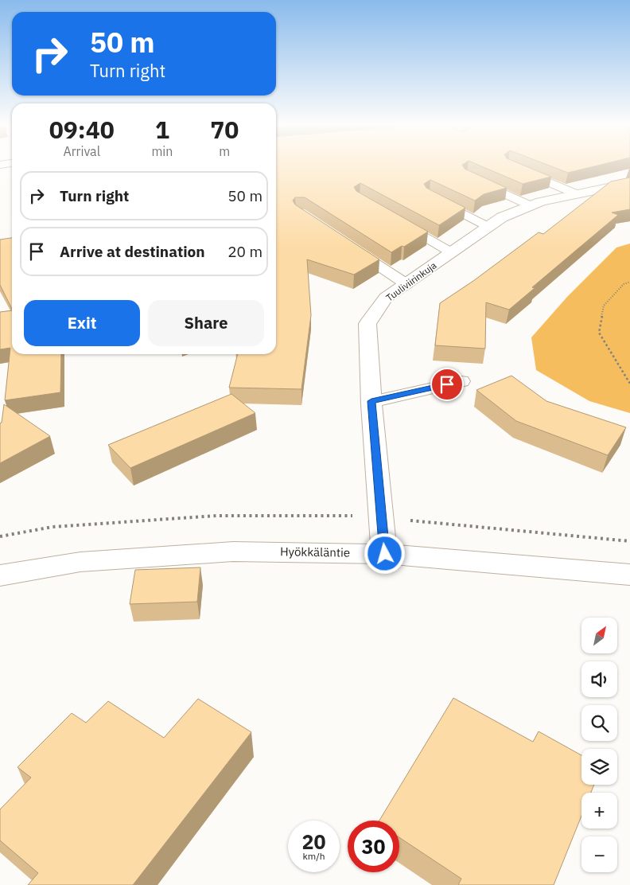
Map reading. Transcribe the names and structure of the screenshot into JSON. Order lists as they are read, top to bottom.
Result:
{
  "streets": {
    "street": ["Tuuliviirinkuja", "Hyökkäläntie"]
  },
  "crossings": [
    ["Tuuliviirinkuja", "Hyökkäläntie"]
  ],
  "north": "top right",
  "page": {
    "turn": ["50 m", "Turn right"],
    "eta": [
      "09:40",
      "Arrival",
      "1",
      "min",
      "70",
      "m"
    ],
    "list": [
      {
        "name": "Turn right",
        "value": "50 m"
      },
      {
        "name": "Arrive at destination",
        "value": "20 m"
      }
    ],
    "buttons": ["Exit", "Share"],
    "map_buttons": ["+", "−"],
    "speed": "20 km/h",
    "limit": "30"
  }
}
